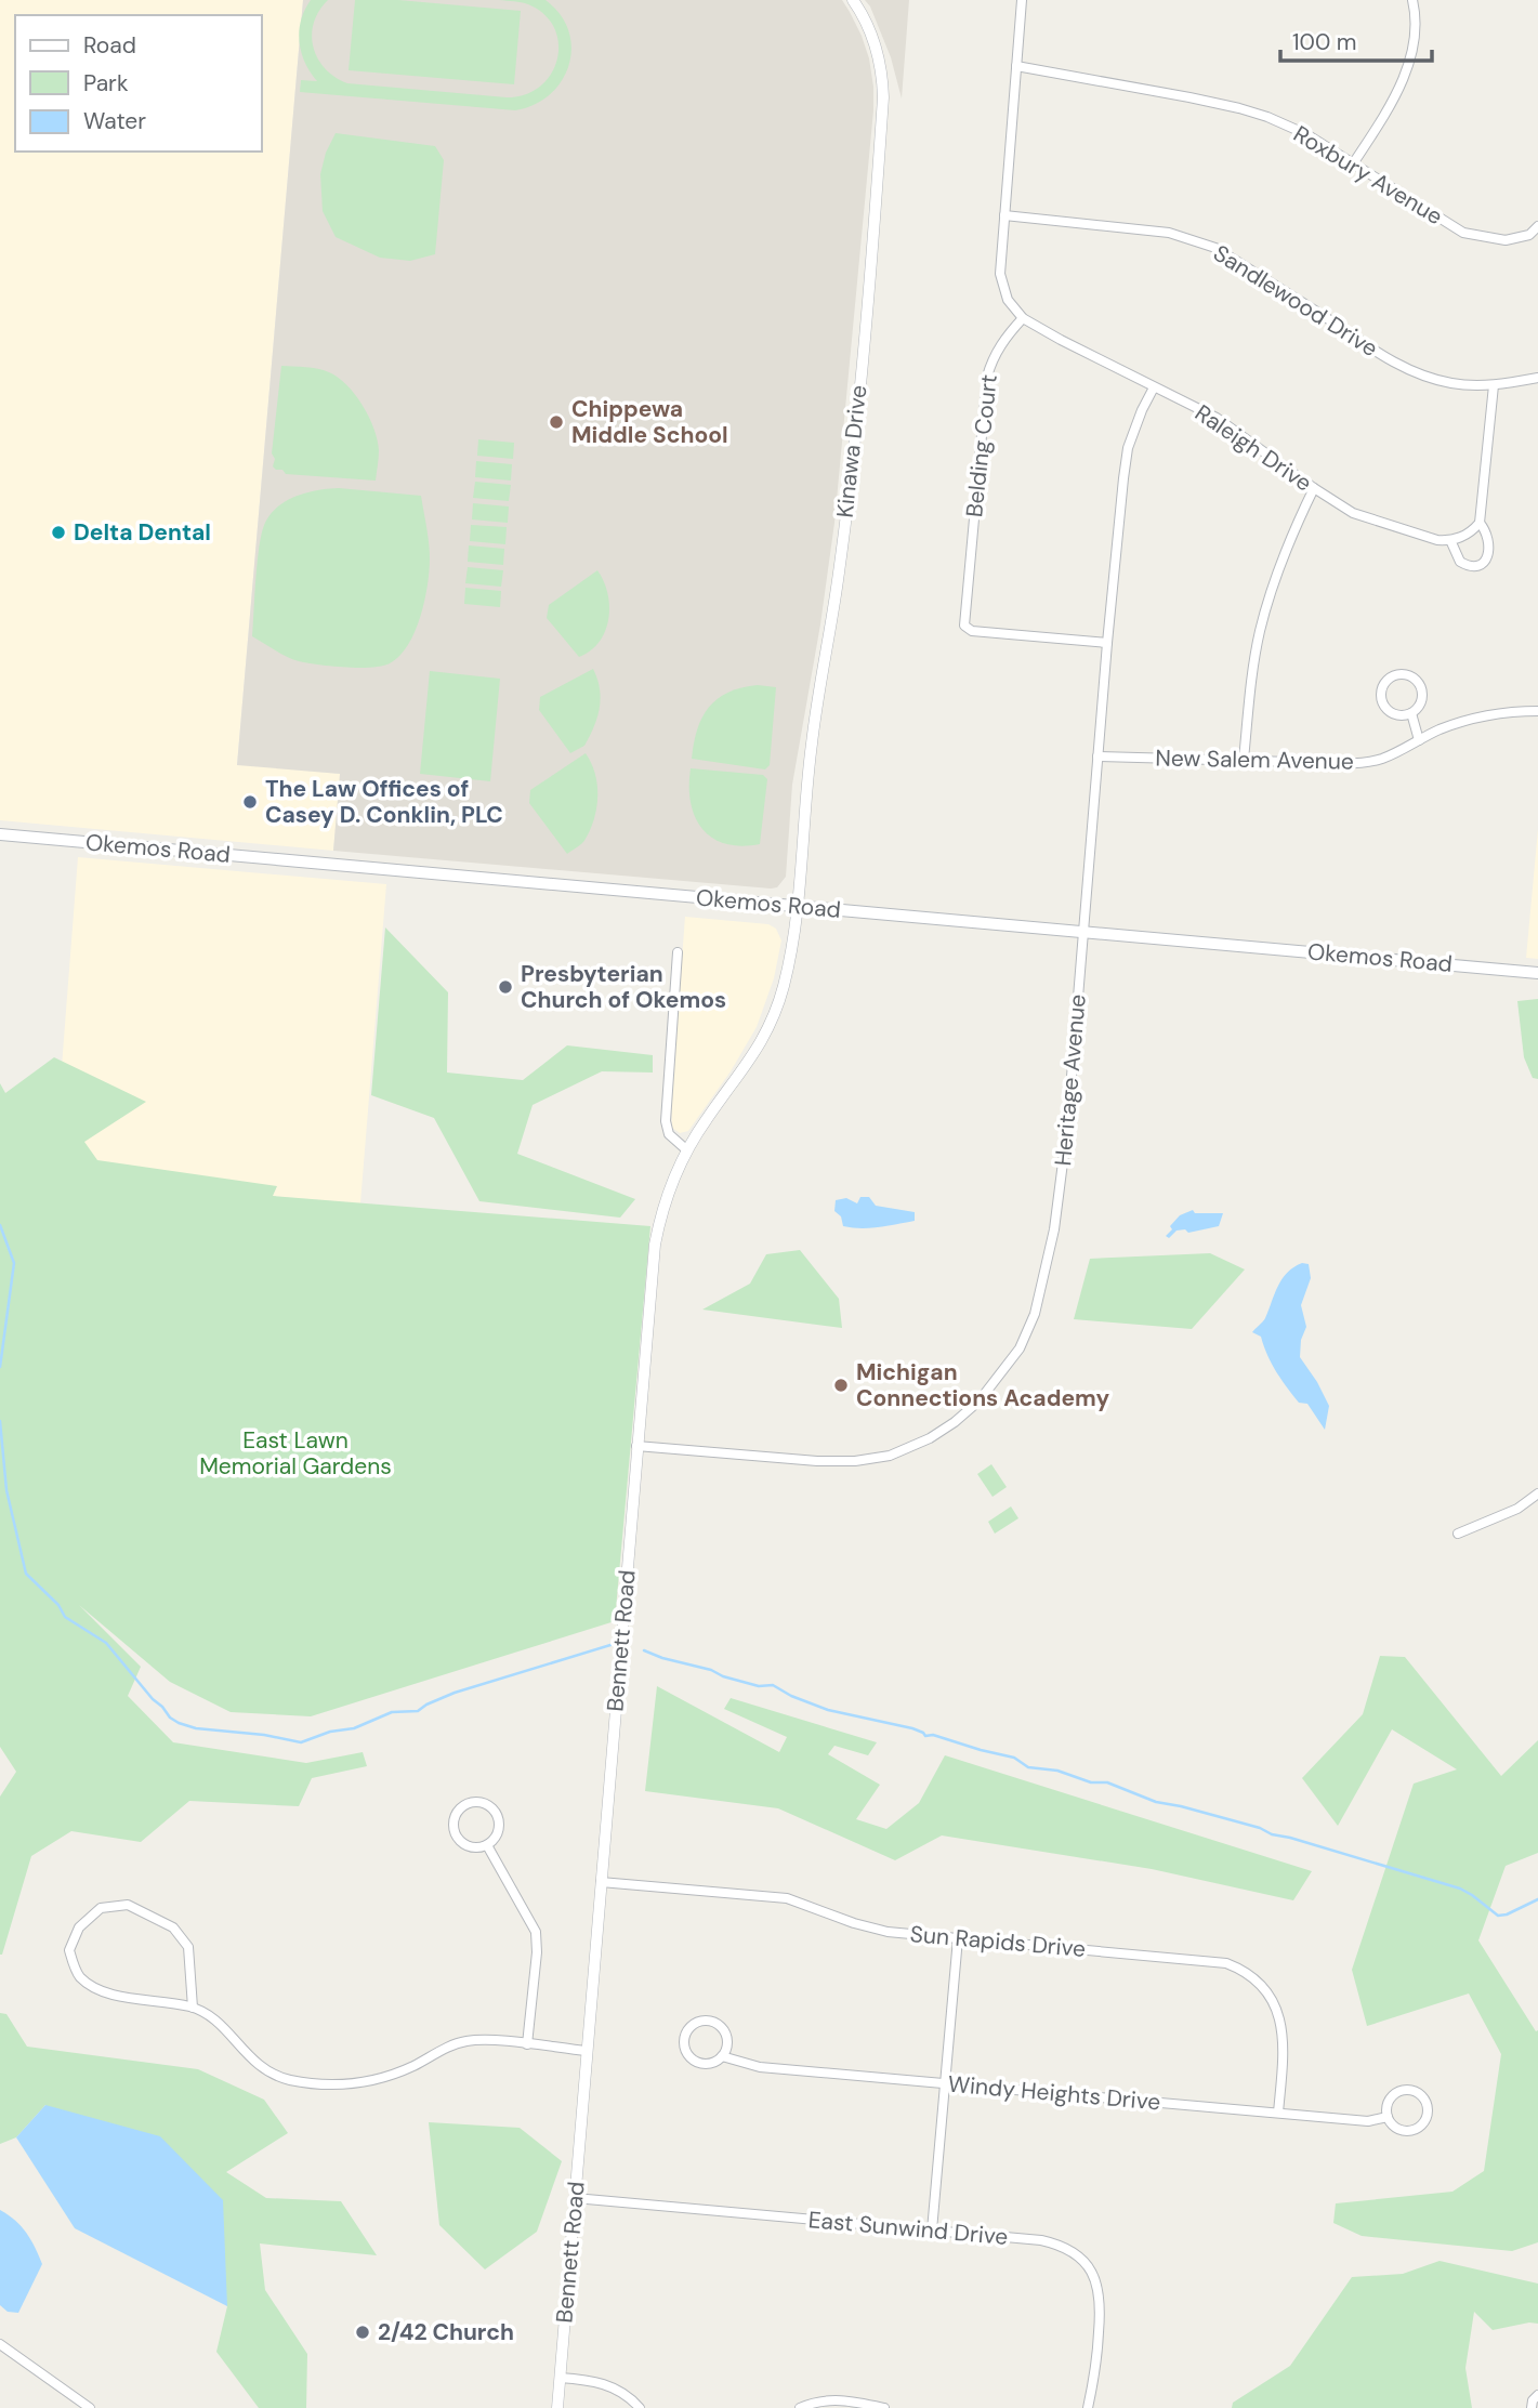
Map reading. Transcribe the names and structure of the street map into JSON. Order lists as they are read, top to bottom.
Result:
{
  "streets": {
    "main road": ["Okemos Road"],
    "street": [
      "Roxbury Avenue",
      "Sandlewood Drive",
      "Belding Court",
      "Raleigh Drive",
      "Kinawa Drive",
      "New Salem Avenue",
      "Heritage Avenue",
      "Bennett Road",
      "Sun Rapids Drive",
      "Windy Heights Drive",
      "East Sunwind Drive"
    ]
  },
  "crossings": [
    ["Belding Court", "Raleigh Drive"],
    ["Belding Court", "Heritage Avenue"],
    ["Raleigh Drive", "Heritage Avenue"],
    ["Kinawa Drive", "Okemos Road"],
    ["Kinawa Drive", "Bennett Road"],
    ["New Salem Avenue", "Heritage Avenue"],
    ["Okemos Road", "Heritage Avenue"],
    ["Okemos Road", "Bennett Road"],
    ["Heritage Avenue", "Bennett Road"],
    ["Bennett Road", "Sun Rapids Drive"],
    ["Bennett Road", "East Sunwind Drive"],
    ["Sun Rapids Drive", "Windy Heights Drive"]
  ],
  "parks": ["East Lawn Memorial Gardens"],
  "places": [
    "Chippewa Middle School",
    "Delta Dental",
    "The Law Offices of Casey D. Conklin, PLC",
    "Presbyterian Church of Okemos",
    "Michigan Connections Academy",
    "2/42 Church"
  ],
  "legend": ["Road", "Park", "Water"],
  "scale_bar": "100 m"
}
